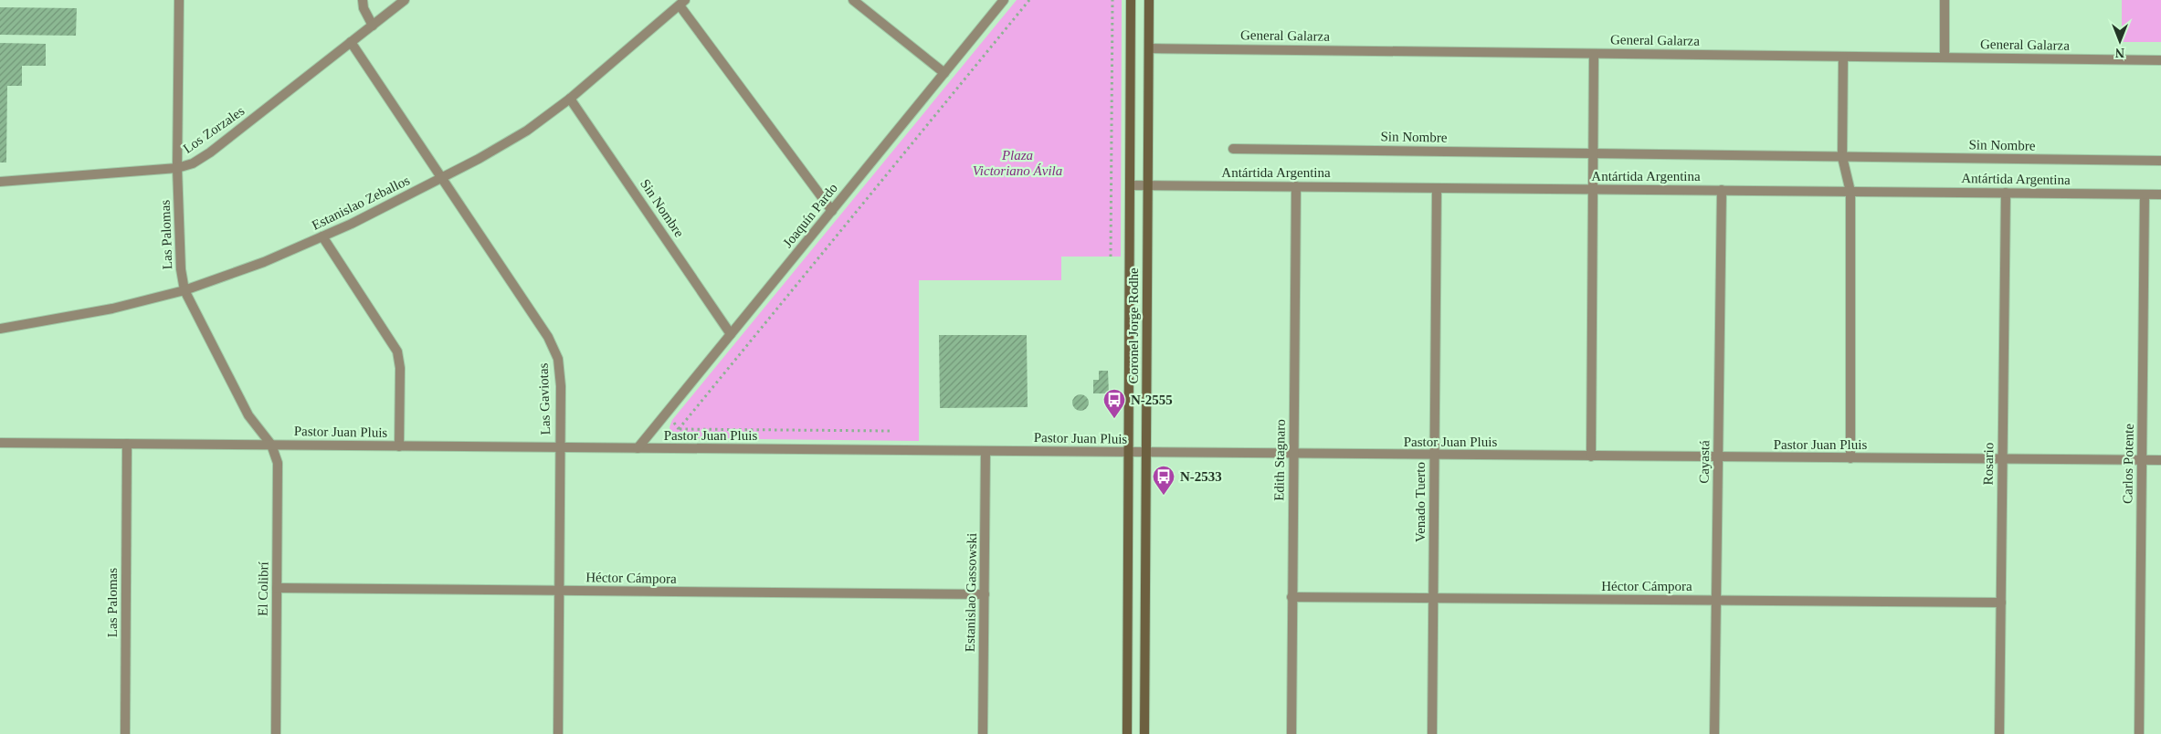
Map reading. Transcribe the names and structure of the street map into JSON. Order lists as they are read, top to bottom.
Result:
{
  "streets": {
    "main road": ["Coronel Jorge Rodhe"],
    "street": [
      "General Galarza",
      "Los Zorzales",
      "Sin Nombre",
      "Antártida Argentina",
      "Estanislao Zeballos",
      "Joaquín Pardo",
      "Las Palomas",
      "Las Gaviotas",
      "Pastor Juan Pluis",
      "Edith Stagnaro",
      "Cayastá",
      "Rosario",
      "Carlos Potente",
      "Venado Tuerto",
      "Héctor Cámpora",
      "El Colibrí",
      "Estanislao Gassowski"
    ]
  },
  "crossings": [
    ["General Galarza", "Coronel Jorge Rodhe"],
    ["Los Zorzales", "Las Palomas"],
    ["Los Zorzales", "Las Gaviotas"],
    ["Sin Nombre", "Estanislao Zeballos"],
    ["Sin Nombre", "Joaquín Pardo"],
    ["Antártida Argentina", "Coronel Jorge Rodhe"],
    ["Antártida Argentina", "Edith Stagnaro"],
    ["Antártida Argentina", "Cayastá"],
    ["Antártida Argentina", "Rosario"],
    ["Antártida Argentina", "Carlos Potente"],
    ["Antártida Argentina", "Venado Tuerto"],
    ["Estanislao Zeballos", "Las Palomas"],
    ["Estanislao Zeballos", "Las Gaviotas"],
    ["Joaquín Pardo", "Pastor Juan Pluis"],
    ["Las Palomas", "Pastor Juan Pluis"],
    ["Las Palomas", "El Colibrí"],
    ["Coronel Jorge Rodhe", "Pastor Juan Pluis"],
    ["Las Gaviotas", "Pastor Juan Pluis"],
    ["Las Gaviotas", "Héctor Cámpora"],
    ["Pastor Juan Pluis", "Edith Stagnaro"],
    ["Pastor Juan Pluis", "Cayastá"],
    ["Pastor Juan Pluis", "Rosario"],
    ["Pastor Juan Pluis", "Carlos Potente"],
    ["Pastor Juan Pluis", "Venado Tuerto"],
    ["Pastor Juan Pluis", "El Colibrí"],
    ["Pastor Juan Pluis", "Estanislao Gassowski"],
    ["Edith Stagnaro", "Héctor Cámpora"],
    ["Cayastá", "Héctor Cámpora"],
    ["Rosario", "Héctor Cámpora"],
    ["Venado Tuerto", "Héctor Cámpora"],
    ["Héctor Cámpora", "El Colibrí"],
    ["Héctor Cámpora", "Estanislao Gassowski"]
  ],
  "parks": ["Plaza Victoriano Ávila"],
  "places": {
    "bus stop": ["N-2555", "N-2533"]
  },
  "north": "bottom"
}
